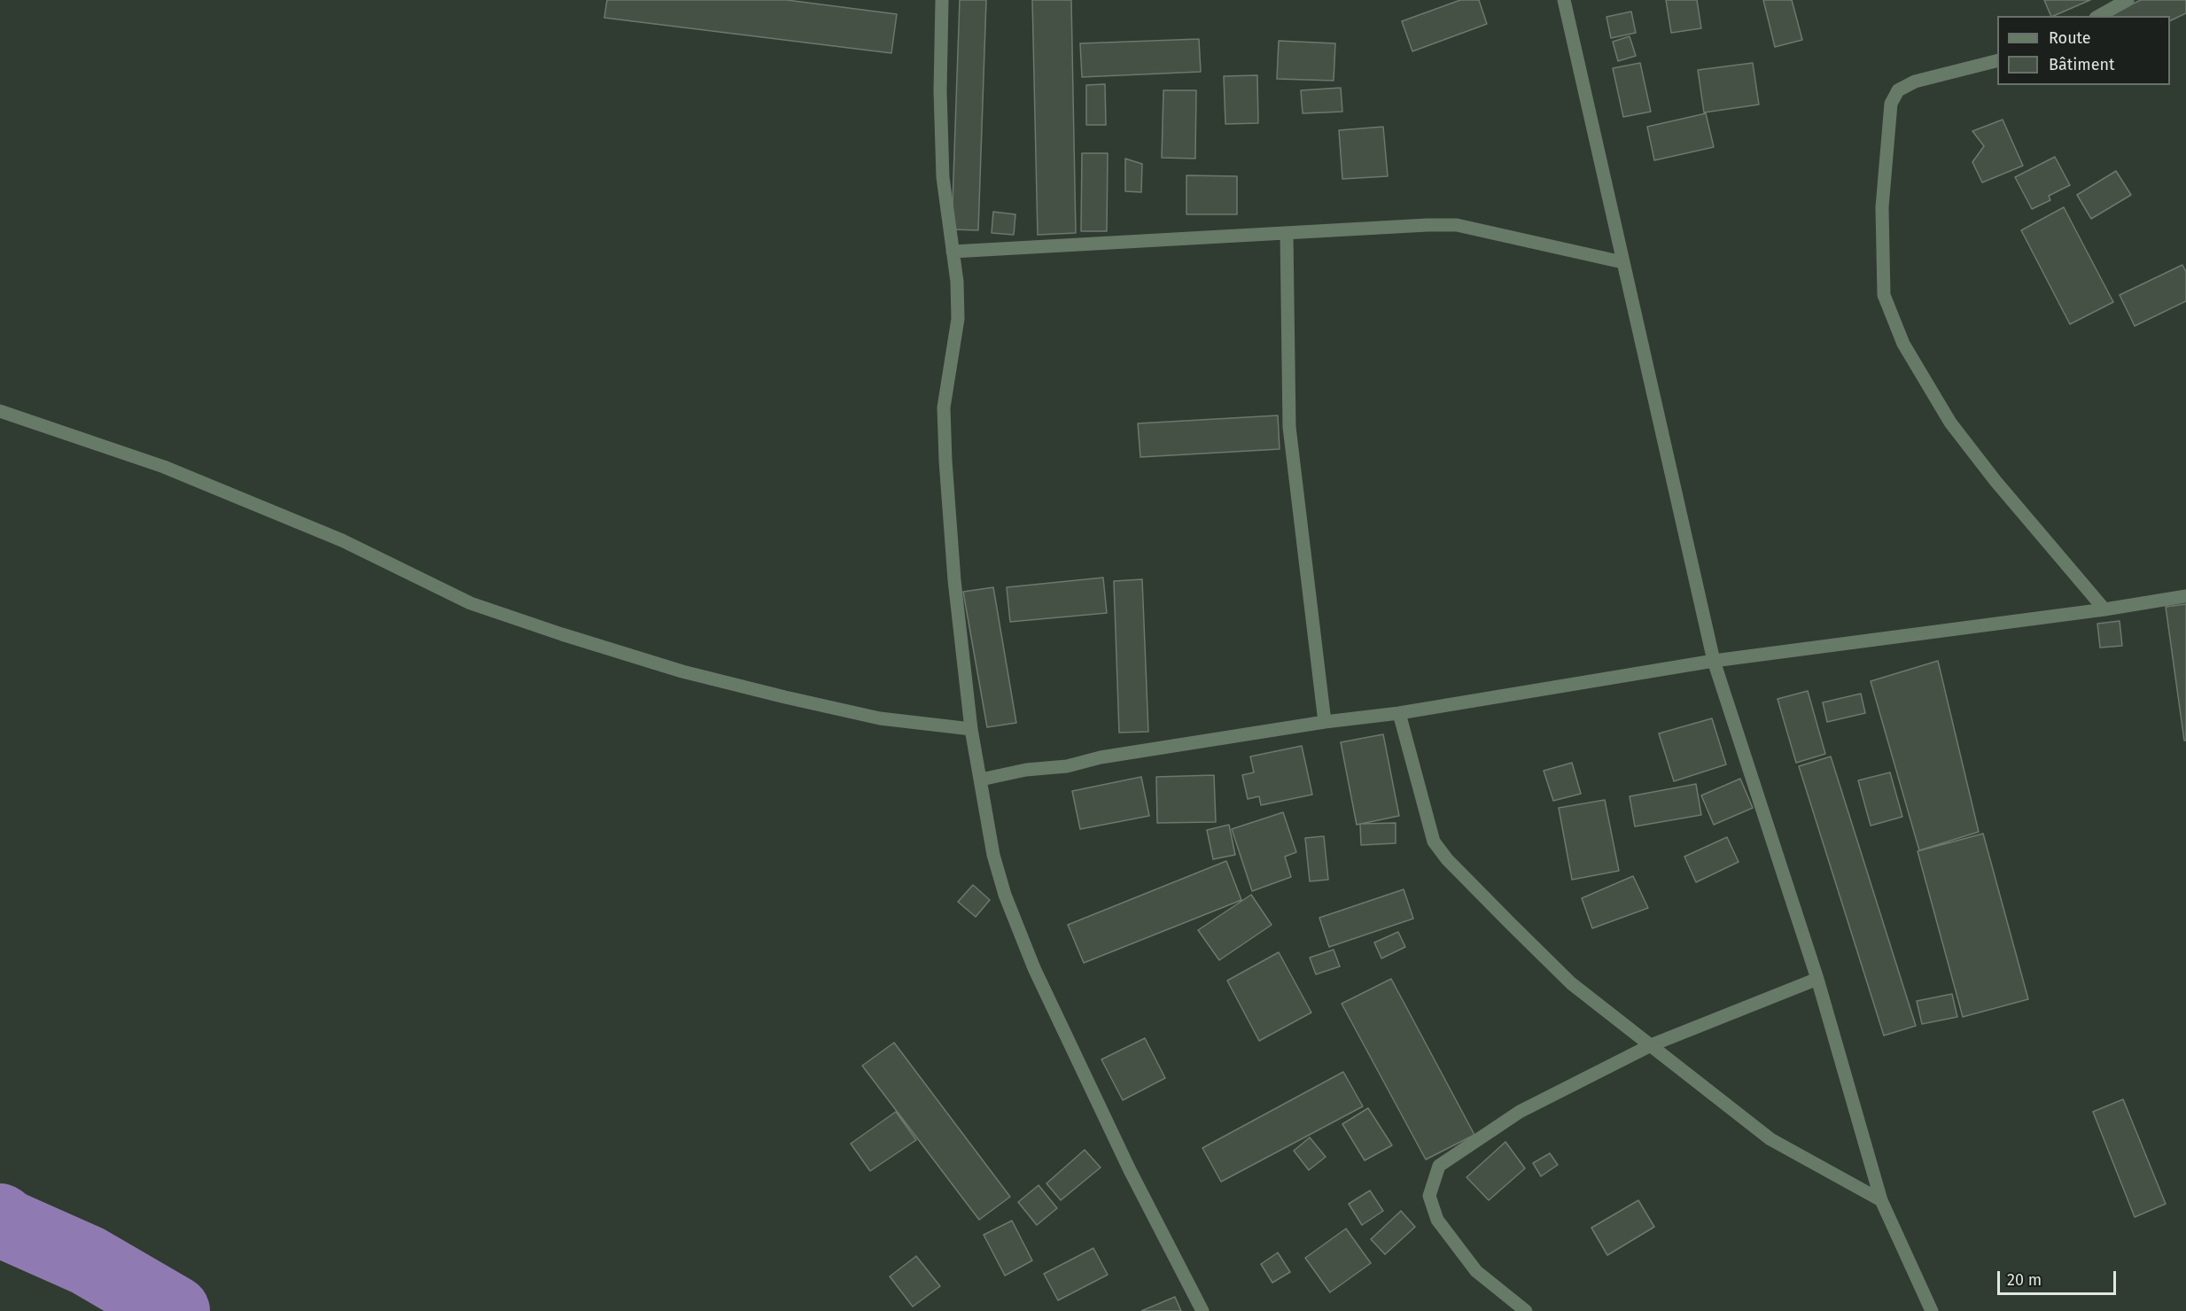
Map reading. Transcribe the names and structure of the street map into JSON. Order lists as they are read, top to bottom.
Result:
{
  "legend": ["Route", "Bâtiment"],
  "scale_bar": "20 m"
}
